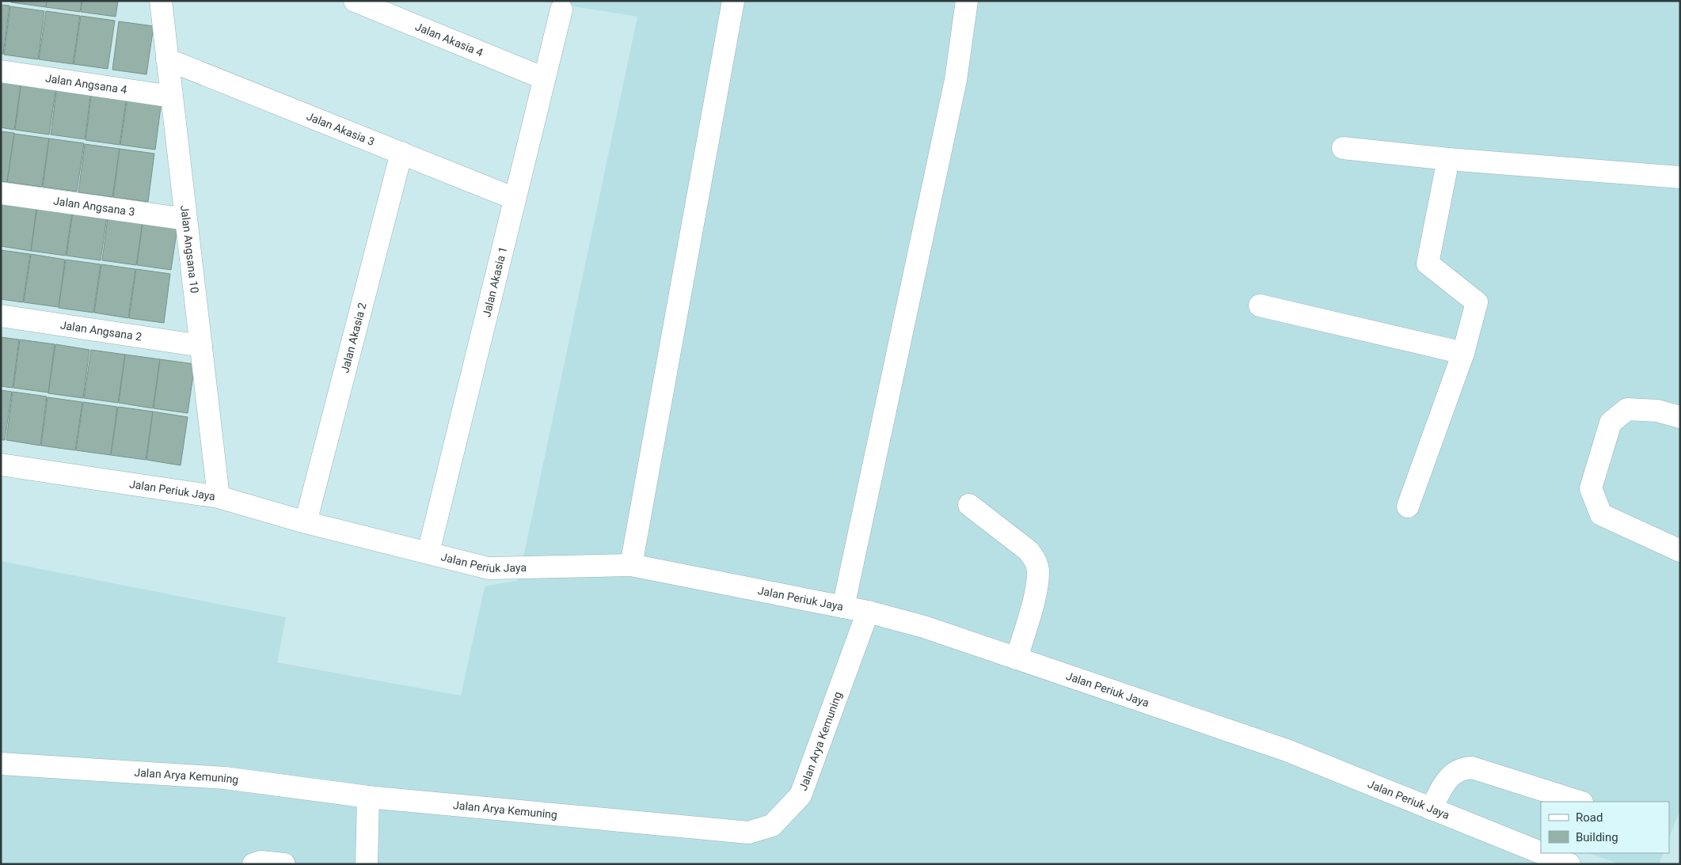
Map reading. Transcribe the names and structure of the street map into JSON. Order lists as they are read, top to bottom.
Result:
{
  "streets": {
    "street": [
      "Jalan Akasia 4",
      "Jalan Angsana 4",
      "Jalan Akasia 3",
      "Jalan Angsana 3",
      "Jalan Angsana 10",
      "Jalan Akasia 1",
      "Jalan Angsana 2",
      "Jalan Akasia 2",
      "Jalan Periuk Jaya",
      "Jalan Arya Kemuning"
    ]
  },
  "crossings": [
    ["Jalan Akasia 4", "Jalan Akasia 1"],
    ["Jalan Angsana 4", "Jalan Angsana 10"],
    ["Jalan Akasia 3", "Jalan Angsana 10"],
    ["Jalan Akasia 3", "Jalan Akasia 1"],
    ["Jalan Akasia 3", "Jalan Akasia 2"],
    ["Jalan Angsana 3", "Jalan Angsana 10"],
    ["Jalan Angsana 10", "Jalan Angsana 2"],
    ["Jalan Angsana 10", "Jalan Periuk Jaya"],
    ["Jalan Akasia 1", "Jalan Periuk Jaya"],
    ["Jalan Akasia 2", "Jalan Periuk Jaya"],
    ["Jalan Periuk Jaya", "Jalan Arya Kemuning"]
  ],
  "legend": ["Road", "Building"]
}
